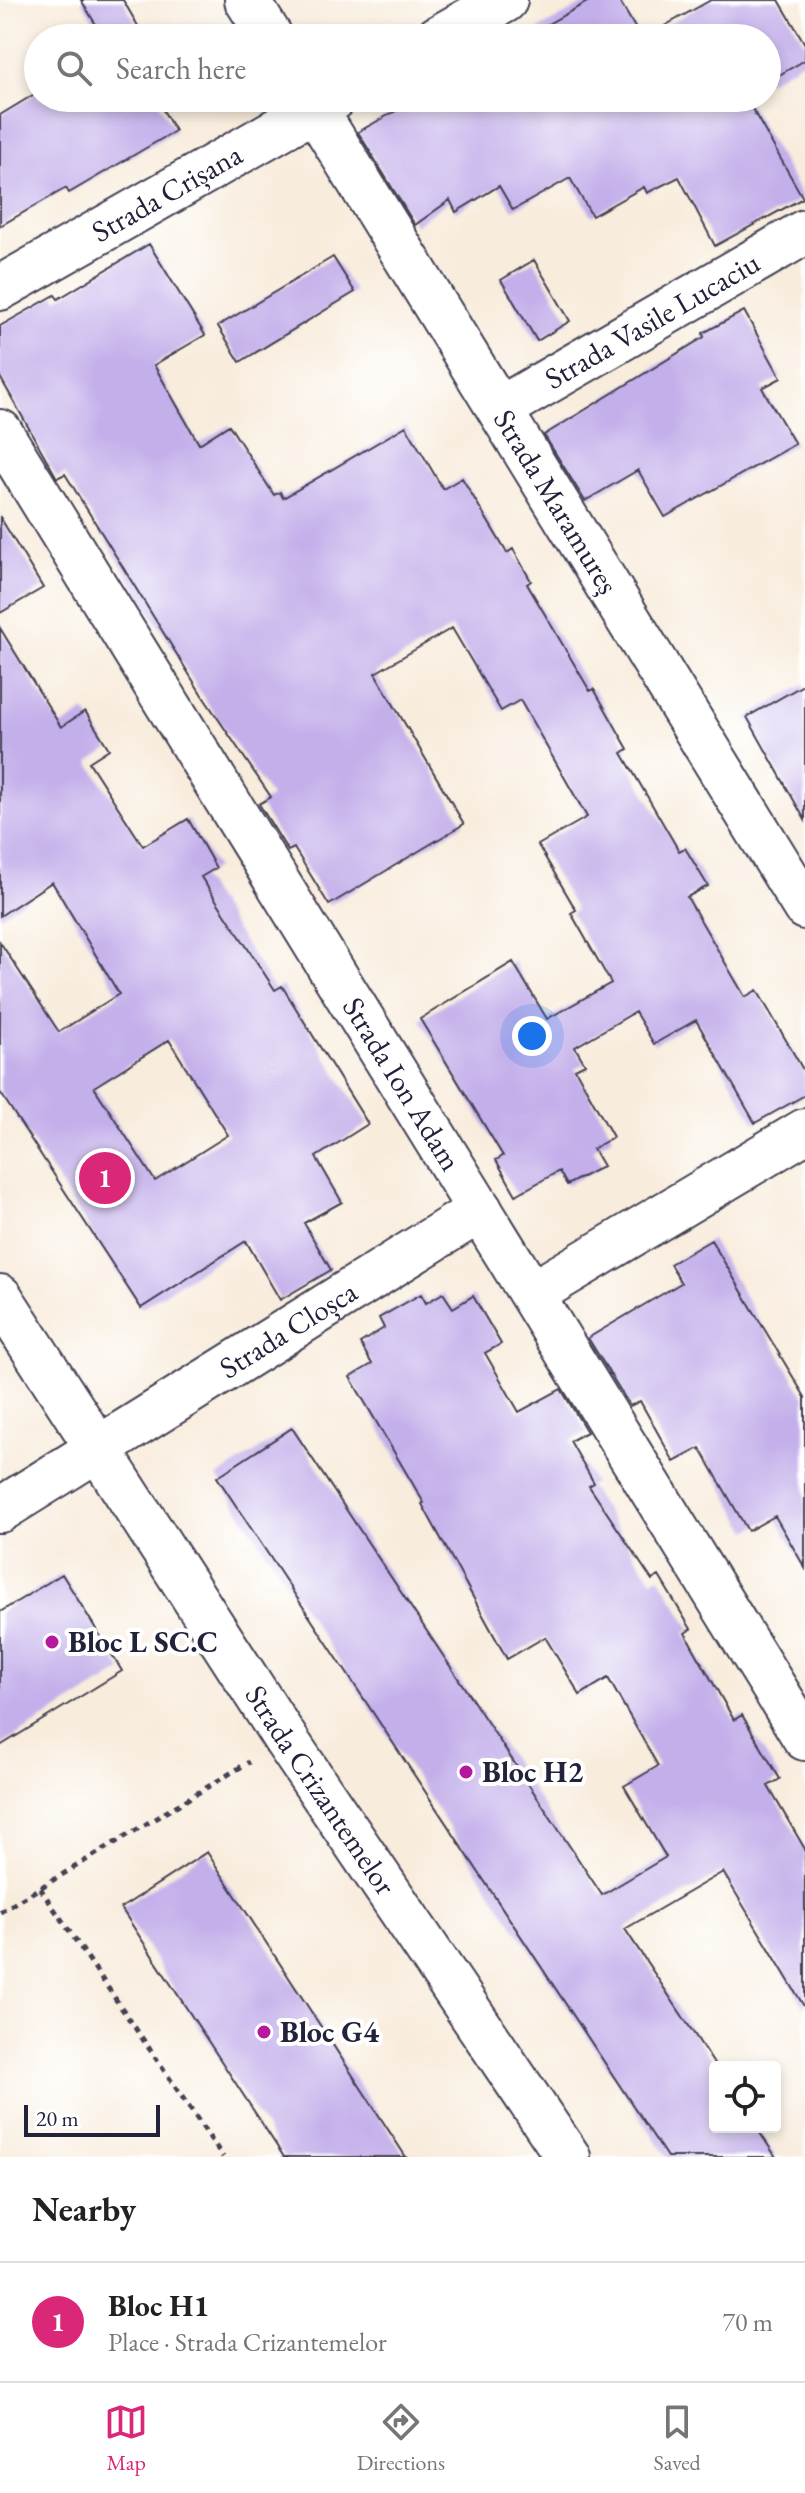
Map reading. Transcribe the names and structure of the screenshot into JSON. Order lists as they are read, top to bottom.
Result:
{
  "streets": {
    "street": [
      "Strada Crișana",
      "Strada Vasile Lucaciu",
      "Strada Maramureș",
      "Strada Ion Adam",
      "Strada Cloșca",
      "Strada Crizantemelor"
    ]
  },
  "crossings": [
    ["Strada Vasile Lucaciu", "Strada Maramureș"],
    ["Strada Ion Adam", "Strada Cloșca"],
    ["Strada Cloșca", "Strada Crizantemelor"]
  ],
  "places": ["Bloc L SC.C", "Bloc H2", "Bloc G4"],
  "scale_bar": "20 m",
  "page": {
    "search": "Search here",
    "pins": "1",
    "scale": "20 m",
    "heading": "Nearby",
    "list": [
      {
        "mark": "1",
        "name": "Bloc H1",
        "note": "Place · Strada Crizantemelor",
        "value": "70 m"
      }
    ],
    "nav": ["Map", "Directions", "Saved"]
  }
}
